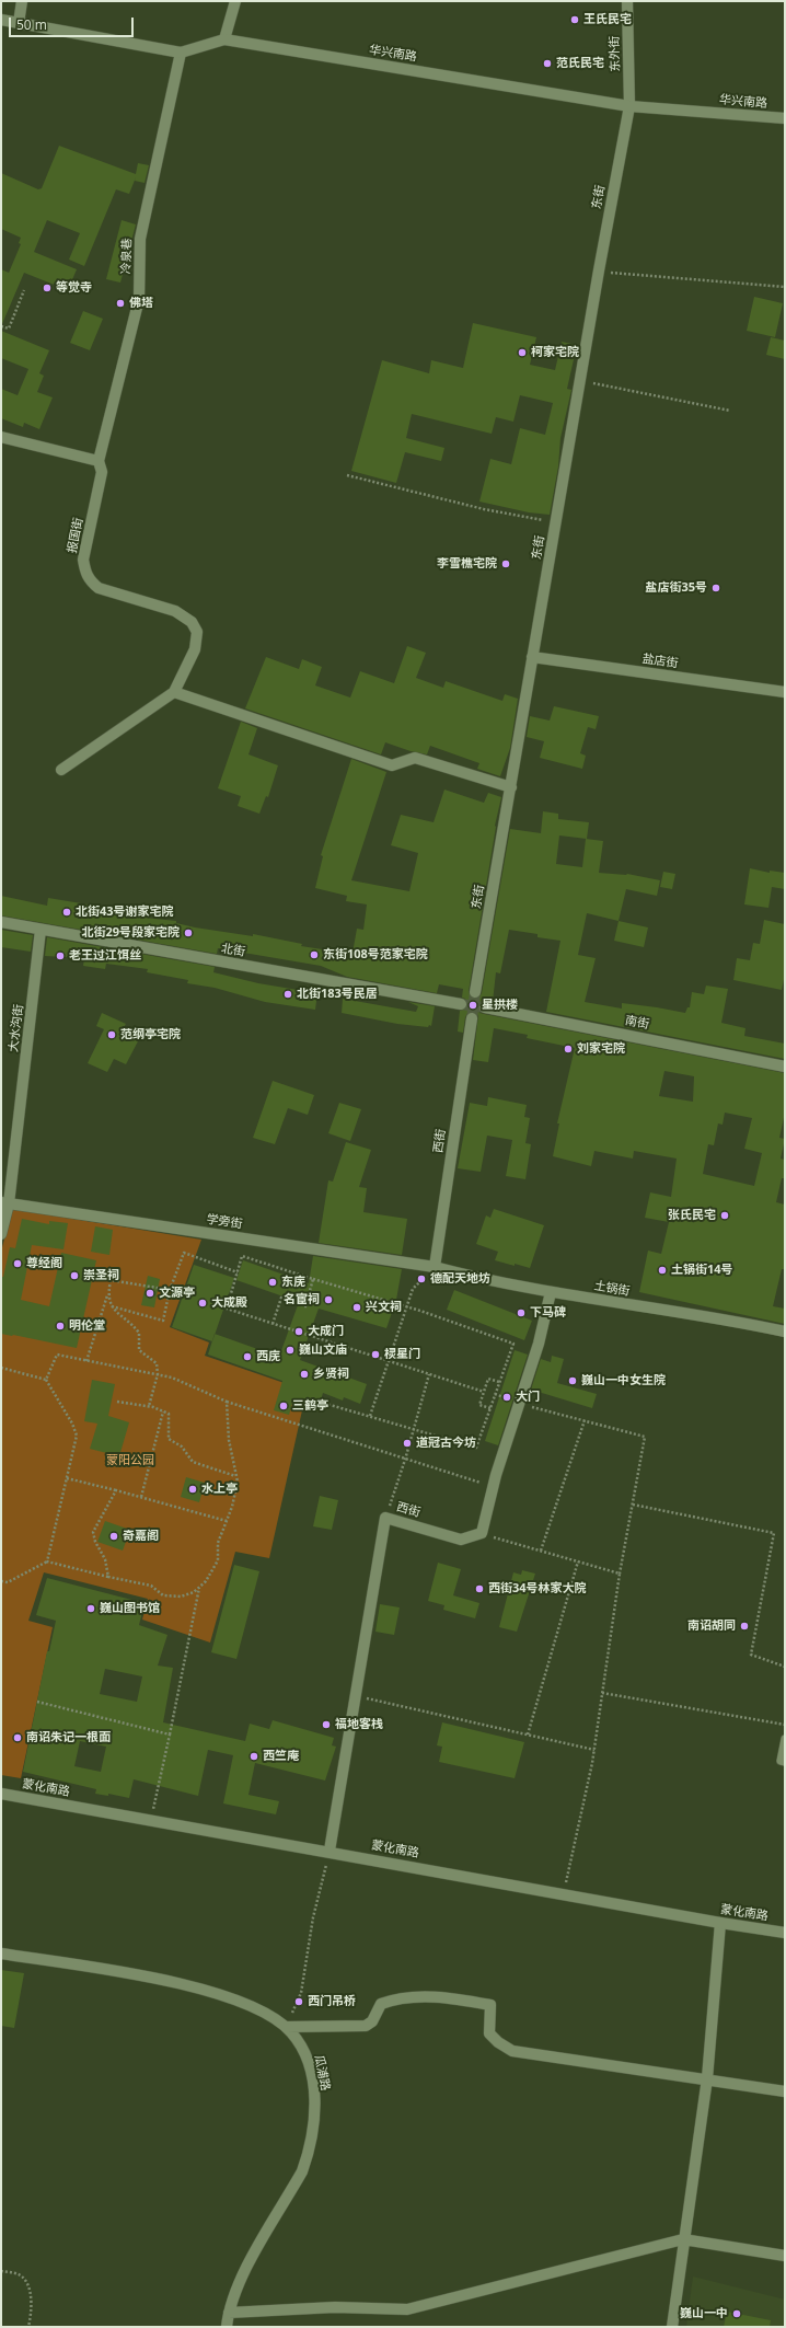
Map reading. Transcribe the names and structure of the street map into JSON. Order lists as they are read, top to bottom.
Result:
{
  "streets": {
    "street": [
      "华兴南路",
      "东外街",
      "东街",
      "冷泉巷",
      "报国街",
      "盐店街",
      "北街",
      "南街",
      "大水沟街",
      "西街",
      "学旁街",
      "土锅街",
      "蒙化南路",
      "瓜浦路"
    ]
  },
  "crossings": [
    ["华兴南路", "东外街"],
    ["华兴南路", "东街"],
    ["华兴南路", "冷泉巷"],
    ["东外街", "东街"],
    ["东街", "盐店街"],
    ["冷泉巷", "报国街"],
    ["北街", "大水沟街"],
    ["大水沟街", "学旁街"],
    ["西街", "学旁街"],
    ["西街", "土锅街"],
    ["西街", "蒙化南路"],
    ["学旁街", "土锅街"]
  ],
  "parks": ["蒙阳公园"],
  "places": [
    "王氏民宅",
    "范氏民宅",
    "等觉寺",
    "佛塔",
    "柯家宅院",
    "李雪樵宅院",
    "盐店街35号",
    "北街43号谢家宅院",
    "北街29号段家宅院",
    "东街108号范家宅院",
    "老王过江饵丝",
    "北街183号民居",
    "星拱楼",
    "范纲亭宅院",
    "刘家宅院",
    "张氏民宅",
    "尊经阁",
    "土锅街14号",
    "崇圣祠",
    "德配天地坊",
    "东庑",
    "文源亭",
    "名宦祠",
    "大成殿",
    "兴文祠",
    "下马碑",
    "明伦堂",
    "大成门",
    "巍山文庙",
    "棂星门",
    "西庑",
    "乡贤祠",
    "巍山一中女生院",
    "大门",
    "三鹤亭",
    "道冠古今坊",
    "水上亭",
    "奇嘉阁",
    "西街34号林家大院",
    "巍山图书馆",
    "南诏胡同",
    "福地客栈",
    "南诏朱记一根面",
    "西竺庵",
    "西门吊桥",
    "巍山一中"
  ],
  "scale_bar": "50 m"
}
